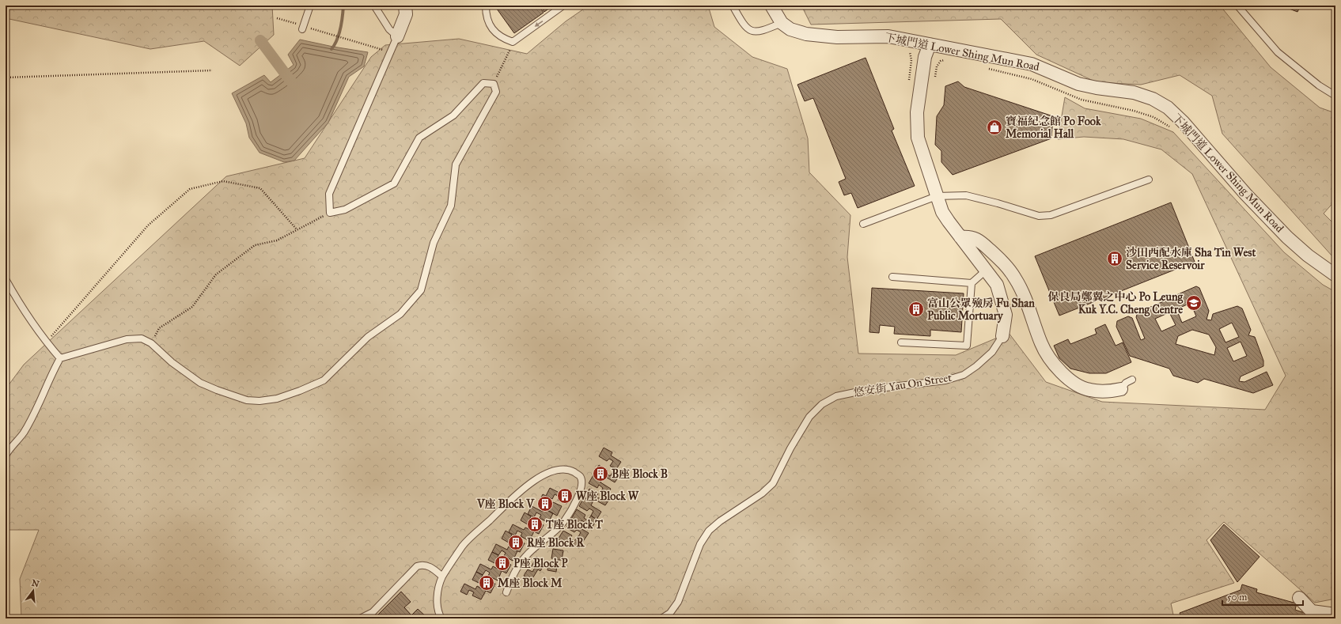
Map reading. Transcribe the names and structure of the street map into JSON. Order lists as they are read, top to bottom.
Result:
{
  "streets": {
    "street": ["下城門道 Lower Shing Mun Road", "悠安街 Yau On Street"]
  },
  "crossings": [
    ["下城門道 Lower Shing Mun Road", "悠安街 Yau On Street"]
  ],
  "places": {
    "shop": ["寶福紀念館 Po Fook Memorial Hall"],
    "building": [
      "沙田西配水庫 Sha Tin West Service Reservoir",
      "富山公眾殮房 Fu Shan Public Mortuary",
      "B座 Block B",
      "W座 Block W",
      "V座 Block V",
      "T座 Block T",
      "R座 Block R",
      "P座 Block P",
      "M座 Block M"
    ],
    "school or university": ["保良局鄭翼之中心 Po Leung Kuk Y.C. Cheng Centre"]
  },
  "scale_bar": "50 m",
  "north": "top"
}
